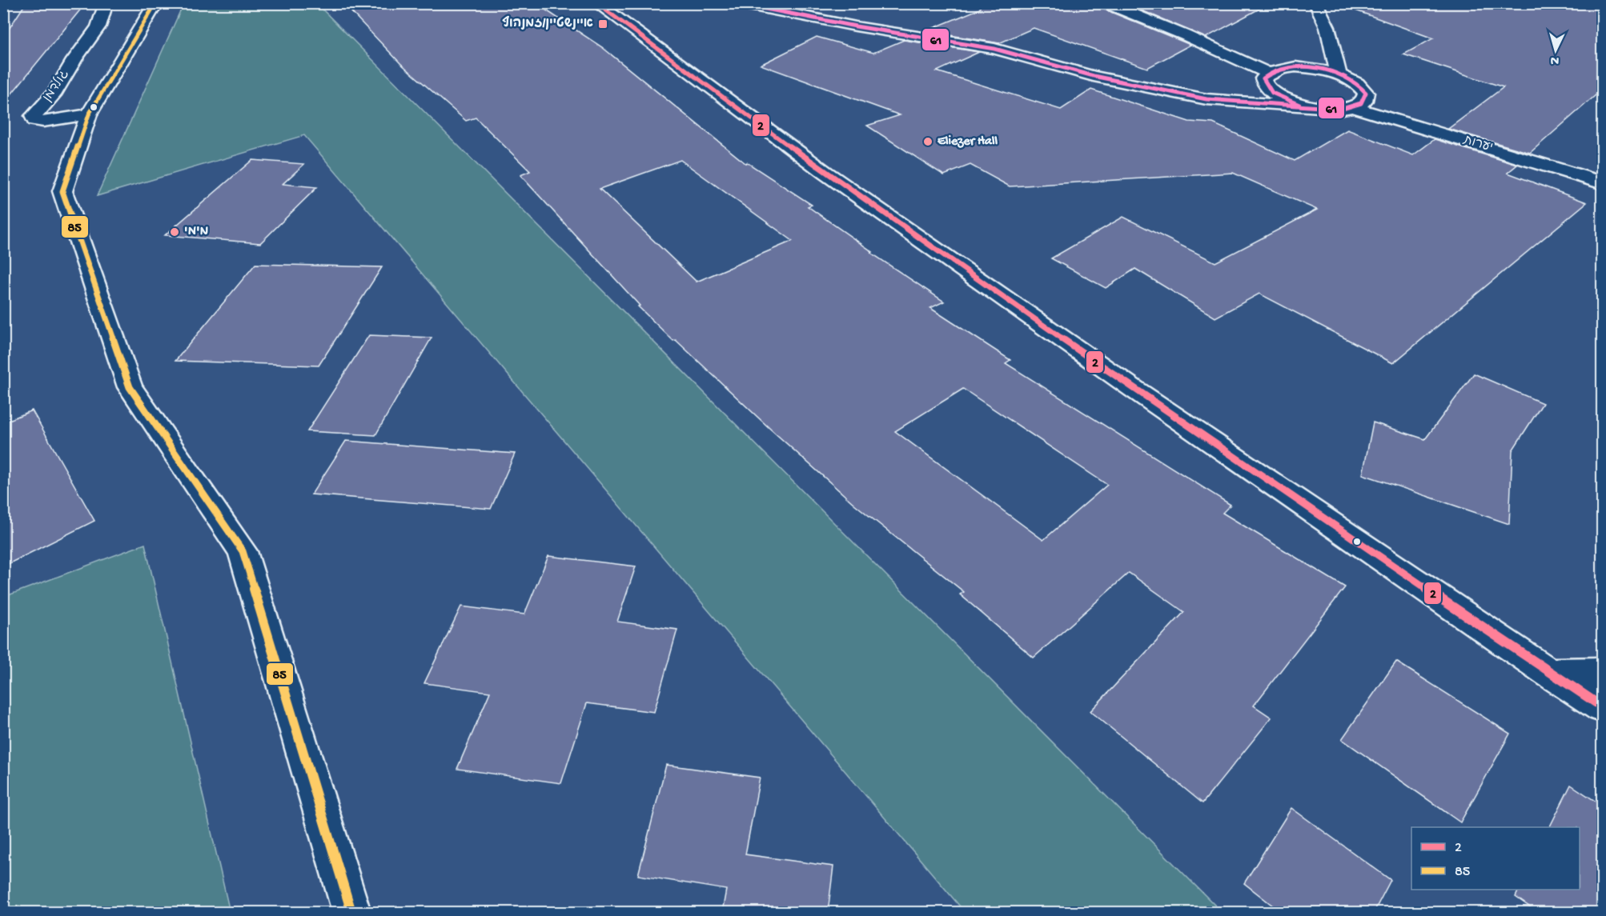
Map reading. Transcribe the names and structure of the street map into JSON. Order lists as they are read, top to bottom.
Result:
{
  "streets": {
    "street": ["גולדמן", "יערות"]
  },
  "places": {
    "transit": ["איינשטיין/זמנהוף"],
    "other": ["Eliezer Hall", "מימי"]
  },
  "lines": ["transit line 2", "transit line 85", "transit line 61"],
  "legend": ["2", "85"],
  "north": "bottom"
}
